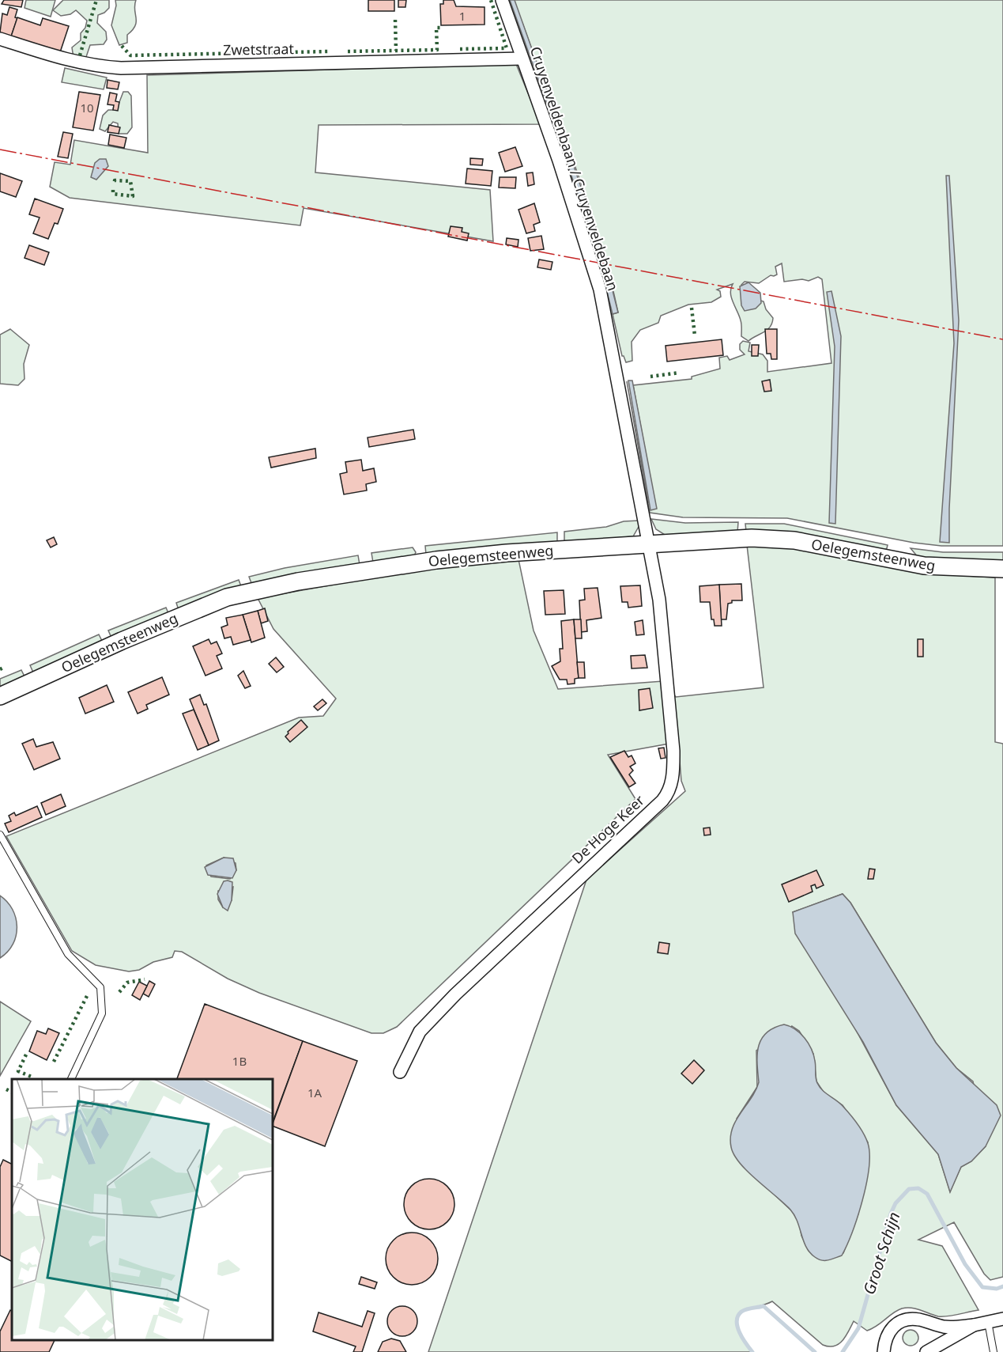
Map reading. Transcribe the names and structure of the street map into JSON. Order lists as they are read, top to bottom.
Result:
{
  "streets": {
    "street": [
      "Zwetstraat",
      "Cruyenveldenbaan / Cruyenveldebaan",
      "Oelegemsteenweg",
      "De Hoge Keer"
    ]
  },
  "crossings": [
    ["Zwetstraat", "Cruyenveldenbaan / Cruyenveldebaan"],
    ["Cruyenveldenbaan / Cruyenveldebaan", "Oelegemsteenweg"],
    ["Cruyenveldenbaan / Cruyenveldebaan", "De Hoge Keer"],
    ["Oelegemsteenweg", "De Hoge Keer"]
  ],
  "water": ["Groot Schijn"],
  "house_numbers": [
    "1",
    "10",
    "1B",
    "1A"
  ]
}
